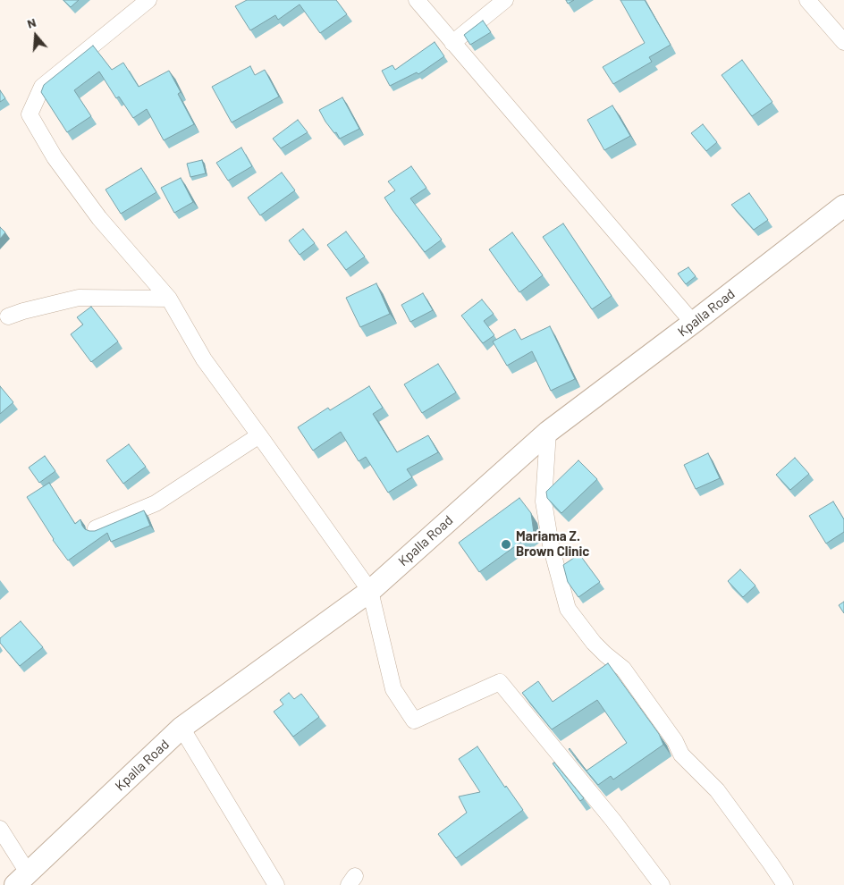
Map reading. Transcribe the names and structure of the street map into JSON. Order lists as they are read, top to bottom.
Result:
{
  "streets": {
    "street": ["Kpalla Road"]
  },
  "places": ["Mariama Z. Brown Clinic"],
  "north": "top"
}
